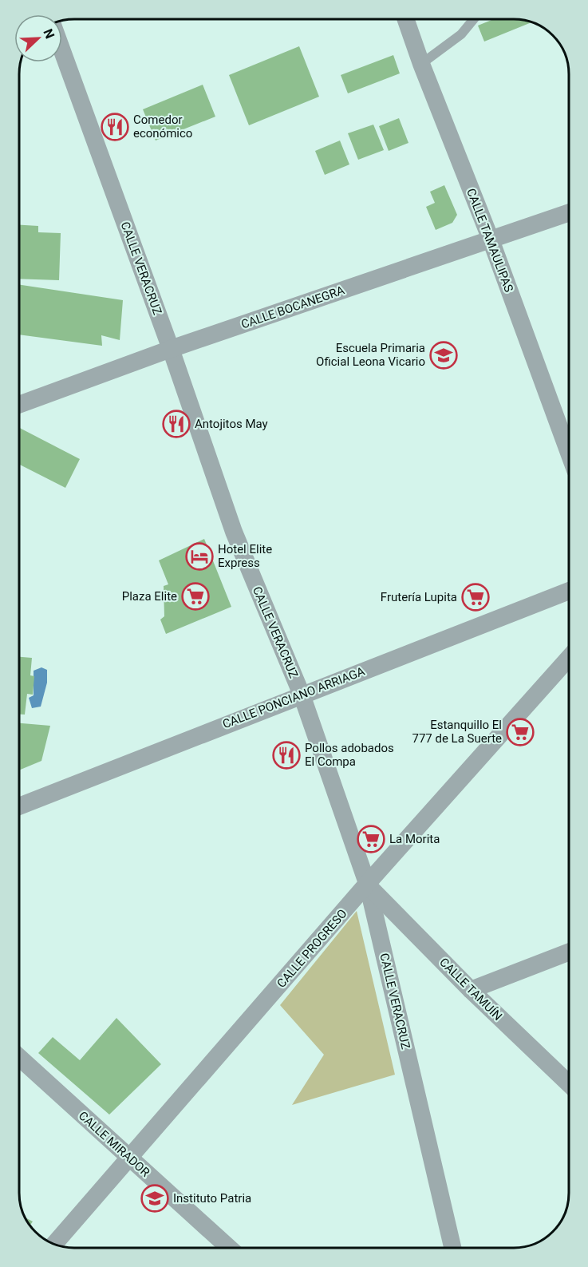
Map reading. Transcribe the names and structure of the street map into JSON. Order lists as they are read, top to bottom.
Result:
{
  "streets": {
    "street": [
      "CALLE TAMAULIPAS",
      "CALLE VERACRUZ",
      "CALLE BOCANEGRA",
      "CALLE PONCIANO ARRIAGA",
      "CALLE PROGRESO",
      "CALLE TAMUÍN",
      "CALLE MIRADOR"
    ]
  },
  "crossings": [
    ["CALLE TAMAULIPAS", "CALLE BOCANEGRA"],
    ["CALLE VERACRUZ", "CALLE BOCANEGRA"],
    ["CALLE VERACRUZ", "CALLE PONCIANO ARRIAGA"],
    ["CALLE VERACRUZ", "CALLE PROGRESO"],
    ["CALLE VERACRUZ", "CALLE TAMUÍN"],
    ["CALLE PROGRESO", "CALLE TAMUÍN"],
    ["CALLE PROGRESO", "CALLE MIRADOR"]
  ],
  "places": {
    "restaurant": ["Comedor económico", "Antojitos May", "Pollos adobados El Compa"],
    "school or university": ["Escuela Primaria Oficial Leona Vicario", "Instituto Patria"],
    "hotel": ["Hotel Elite Express"],
    "supermarket": [
      "Plaza Elite",
      "Frutería Lupita",
      "Estanquillo El 777 de La Suerte",
      "La Morita"
    ]
  },
  "north": "top right"
}
